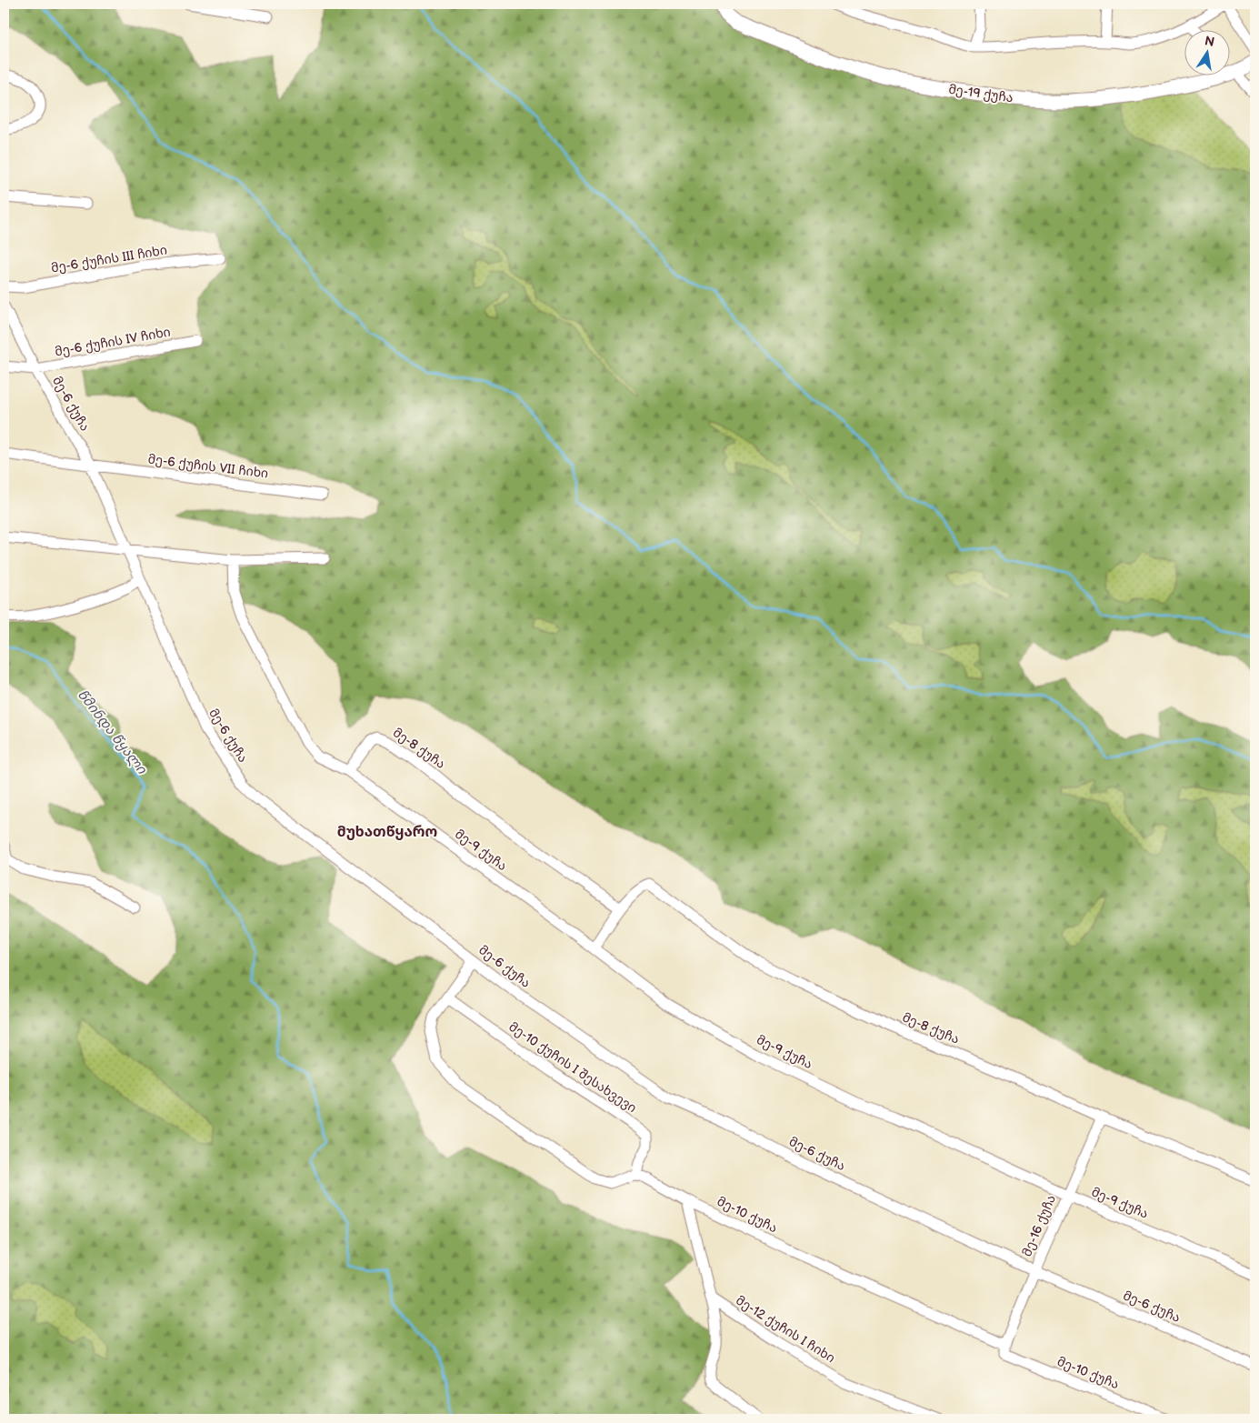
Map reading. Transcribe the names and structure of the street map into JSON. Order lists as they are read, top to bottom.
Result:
{
  "streets": {
    "street": [
      "მე-19 ქუჩა",
      "მე-6 ქუჩის III ჩიხი",
      "მე-6 ქუჩის IV ჩიხი",
      "მე-6 ქუჩა",
      "მე-6 ქუჩის VII ჩიხი",
      "მე-8 ქუჩა",
      "მე-9 ქუჩა",
      "მე-10 ქუჩის I შესახვევი",
      "მე-10 ქუჩა",
      "მე-16 ქუჩა",
      "მე-12 ქუჩის I ჩიხი"
    ]
  },
  "crossings": [
    ["მე-6 ქუჩის IV ჩიხი", "მე-6 ქუჩა"],
    ["მე-6 ქუჩა", "მე-6 ქუჩის VII ჩიხი"],
    ["მე-6 ქუჩა", "მე-16 ქუჩა"],
    ["მე-8 ქუჩა", "მე-9 ქუჩა"],
    ["მე-8 ქუჩა", "მე-16 ქუჩა"],
    ["მე-9 ქუჩა", "მე-16 ქუჩა"],
    ["მე-10 ქუჩის I შესახვევი", "მე-10 ქუჩა"],
    ["მე-10 ქუჩა", "მე-16 ქუჩა"]
  ],
  "districts": ["მუხათწყარო"],
  "water": ["წმინდა წყალი"],
  "north": "top"
}
